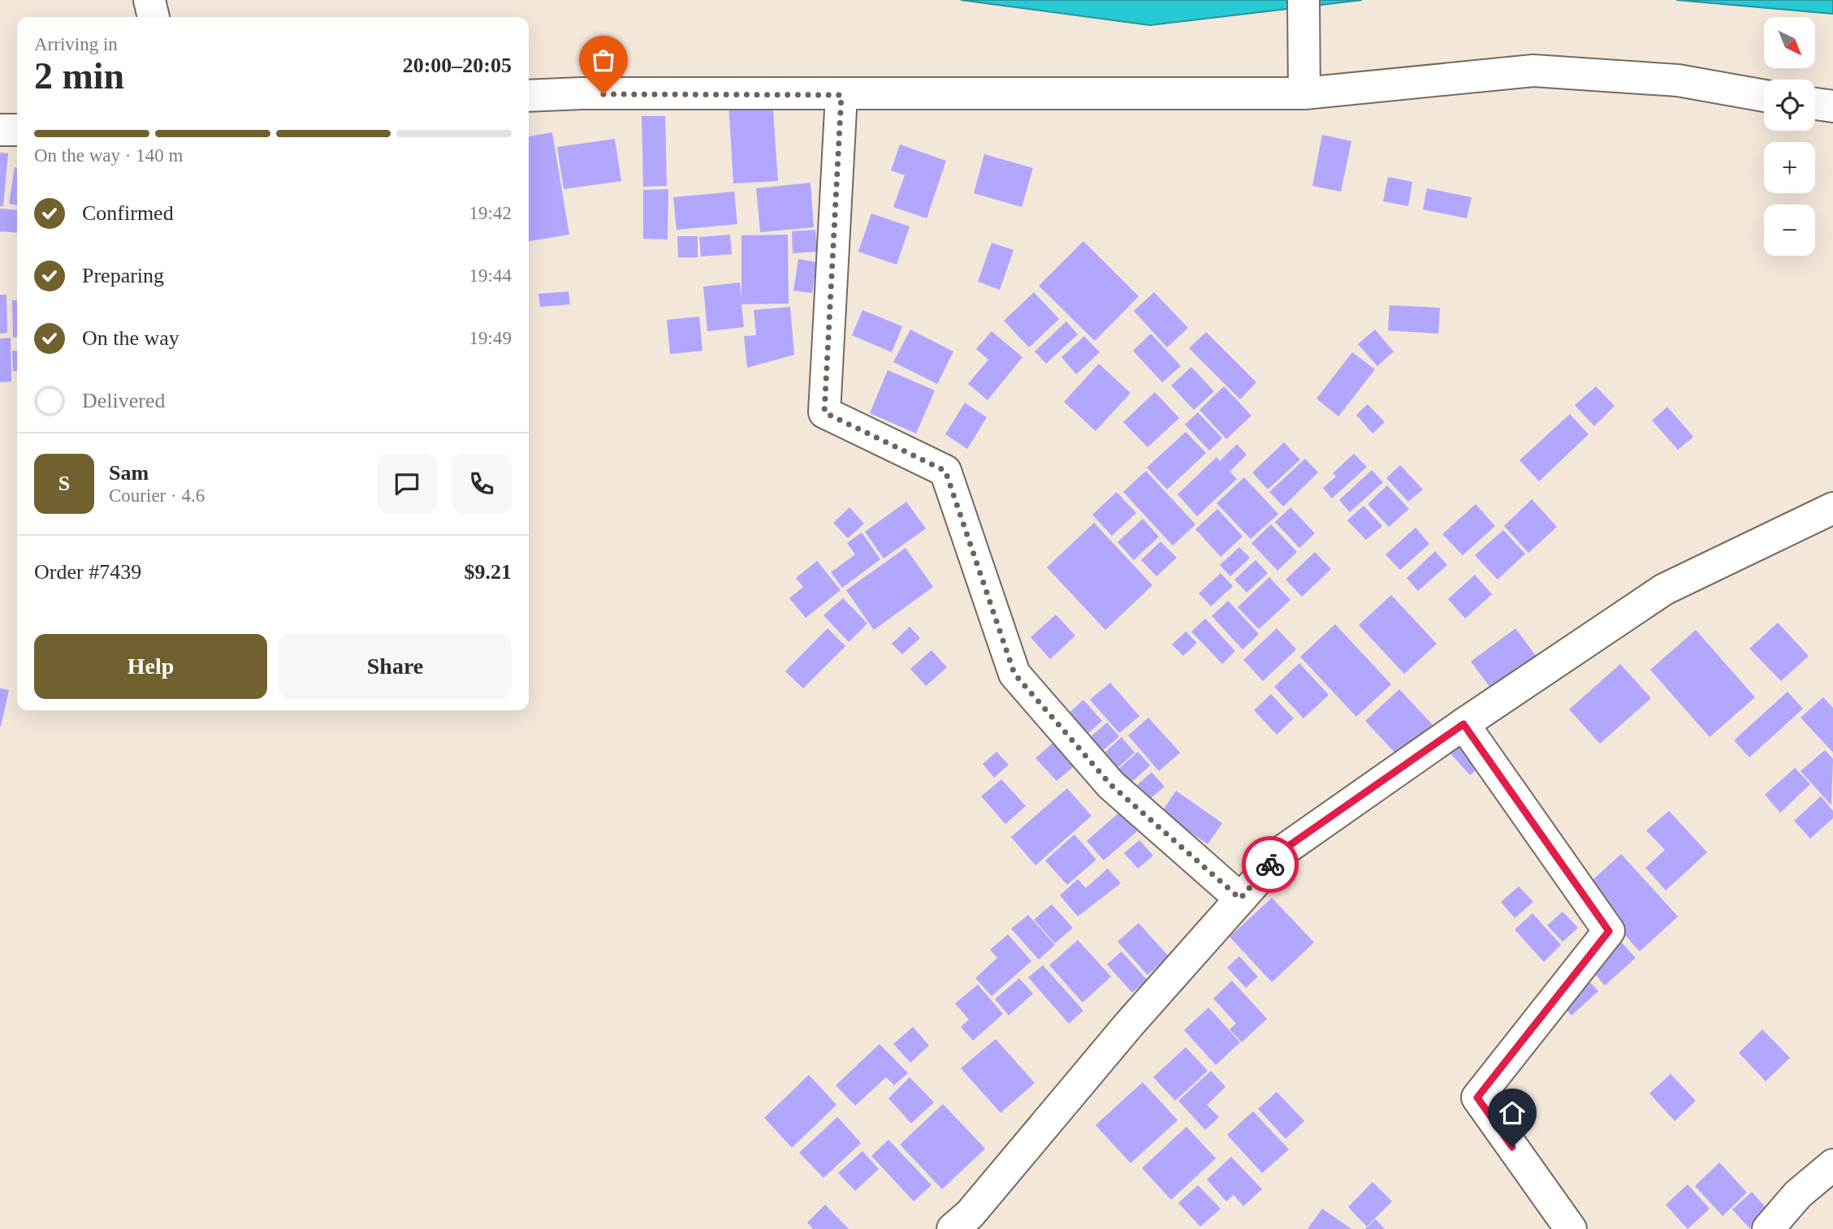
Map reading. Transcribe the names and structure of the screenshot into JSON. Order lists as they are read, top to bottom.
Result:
{
  "north": "bottom right",
  "page": {
    "map_buttons": ["+", "−"],
    "heading": ["2 min", "Arriving in", "20:00–20:05"],
    "panel": [
      "Sam",
      "Courier · 4.6",
      "Order #7439",
      "$9.21"
    ],
    "bar": "On the way · 140 m",
    "list": [
      ["Confirmed", "19:42"],
      ["Preparing", "19:44"],
      ["On the way", "19:49"],
      "Delivered"
    ],
    "round": "S",
    "buttons": ["Help", "Share"]
  }
}
